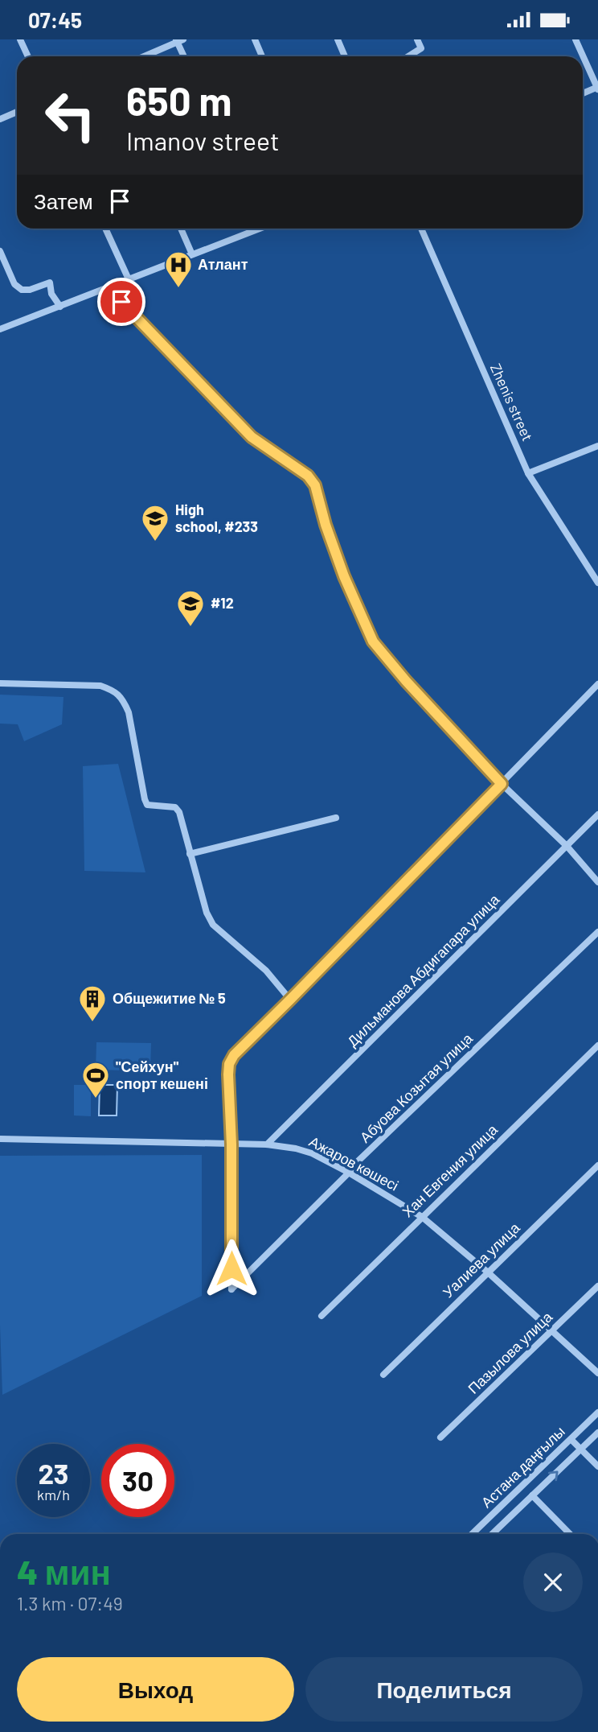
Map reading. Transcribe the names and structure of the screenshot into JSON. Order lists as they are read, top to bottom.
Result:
{
  "streets": {
    "street": [
      "Zhenis street",
      "Дильманова Абдигапара улица",
      "Абуова Козытая улица",
      "Ажаров көшесі",
      "Хан Евгения улица",
      "Уалиева улица",
      "Пазылова улица",
      "Астана даңғылы"
    ]
  },
  "crossings": [
    ["Дильманова Абдигапара улица", "Ажаров көшесі"],
    ["Абуова Козытая улица", "Ажаров көшесі"],
    ["Ажаров көшесі", "Хан Евгения улица"],
    ["Ажаров көшесі", "Уалиева улица"],
    ["Ажаров көшесі", "Пазылова улица"]
  ],
  "places": {
    "hospital": ["Атлант"],
    "school or university": ["High school, #233", "#12"],
    "building": ["Общежитие № 5"],
    "sports": ["\"Сейхун\" спорт кешені"]
  },
  "page": {
    "status": "07:45",
    "turn": ["650 m", "Imanov street"],
    "then": "Затем",
    "speed": "23 km/h",
    "limit": "30",
    "heading": ["4 мин", "1.3 km · 07:49"],
    "buttons": ["Выход", "Поделиться"]
  }
}
